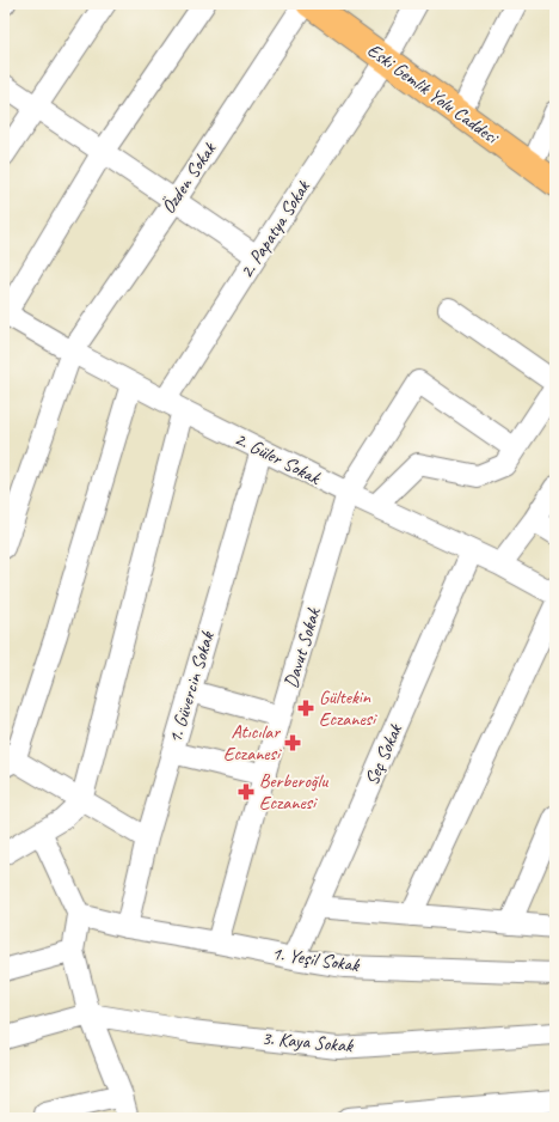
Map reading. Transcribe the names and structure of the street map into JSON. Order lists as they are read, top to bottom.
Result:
{
  "streets": {
    "main road": ["Eski Gemlik Yolu Caddesi"],
    "street": [
      "Özden Sokak",
      "2. Papatya Sokak",
      "2. Güler Sokak",
      "Davut Sokak",
      "1. Güvercin Sokak",
      "Seç Sokak",
      "1. Yeşil Sokak",
      "3. Kaya Sokak"
    ]
  },
  "crossings": [
    ["Eski Gemlik Yolu Caddesi", "2. Papatya Sokak"],
    ["Özden Sokak", "2. Güler Sokak"],
    ["2. Papatya Sokak", "2. Güler Sokak"],
    ["2. Güler Sokak", "Davut Sokak"],
    ["2. Güler Sokak", "1. Güvercin Sokak"],
    ["2. Güler Sokak", "Seç Sokak"],
    ["Davut Sokak", "1. Yeşil Sokak"],
    ["1. Güvercin Sokak", "1. Yeşil Sokak"],
    ["Seç Sokak", "1. Yeşil Sokak"]
  ],
  "places": {
    "pharmacy": ["Gültekin Eczanesi", "Atıcılar Eczanesi", "Berberoğlu Eczanesi"]
  }
}
